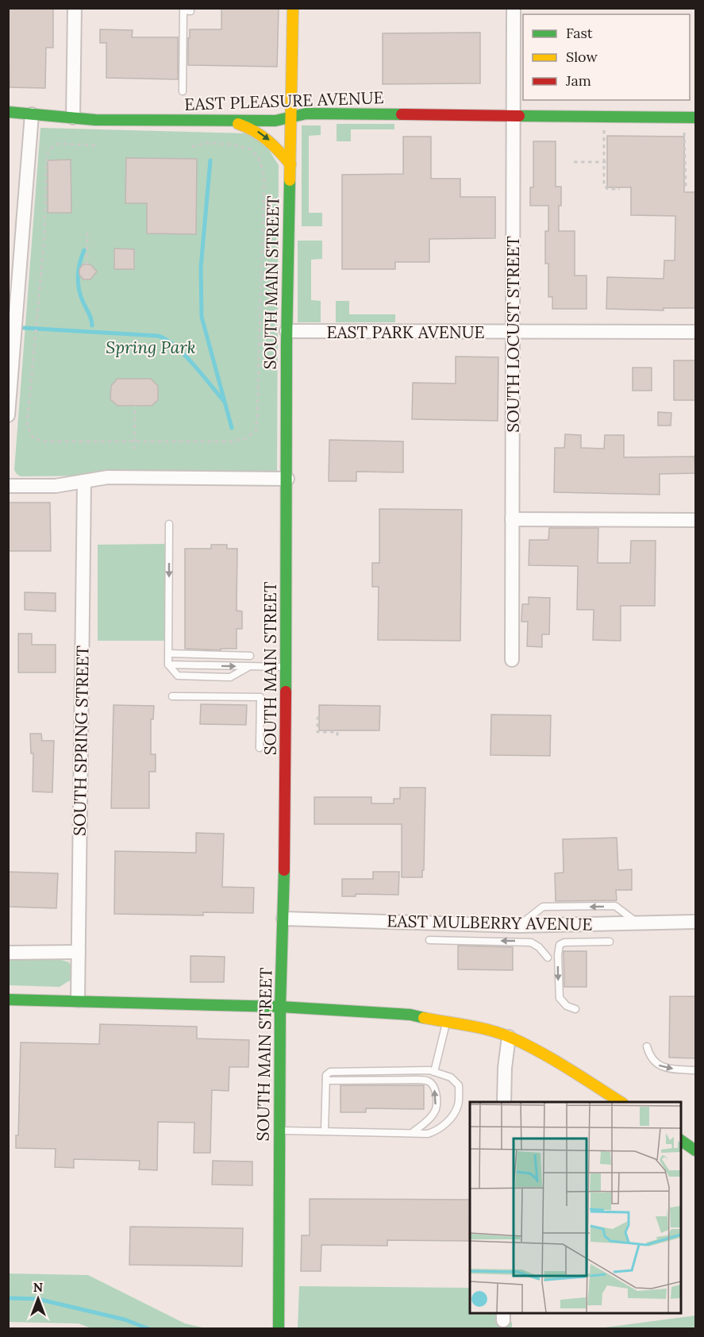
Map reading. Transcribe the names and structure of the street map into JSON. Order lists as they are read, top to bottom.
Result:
{
  "streets": {
    "main road": ["EAST PLEASURE AVENUE", "SOUTH MAIN STREET"],
    "street": [
      "EAST PARK AVENUE",
      "SOUTH LOCUST STREET",
      "SOUTH SPRING STREET",
      "EAST MULBERRY AVENUE"
    ]
  },
  "crossings": [
    ["EAST PLEASURE AVENUE", "SOUTH MAIN STREET"],
    ["EAST PLEASURE AVENUE", "SOUTH LOCUST STREET"],
    ["SOUTH MAIN STREET", "EAST PARK AVENUE"],
    ["SOUTH MAIN STREET", "EAST MULBERRY AVENUE"],
    ["EAST PARK AVENUE", "SOUTH LOCUST STREET"]
  ],
  "parks": ["Spring Park"],
  "legend": ["Fast", "Slow", "Jam"],
  "north": "top"
}
